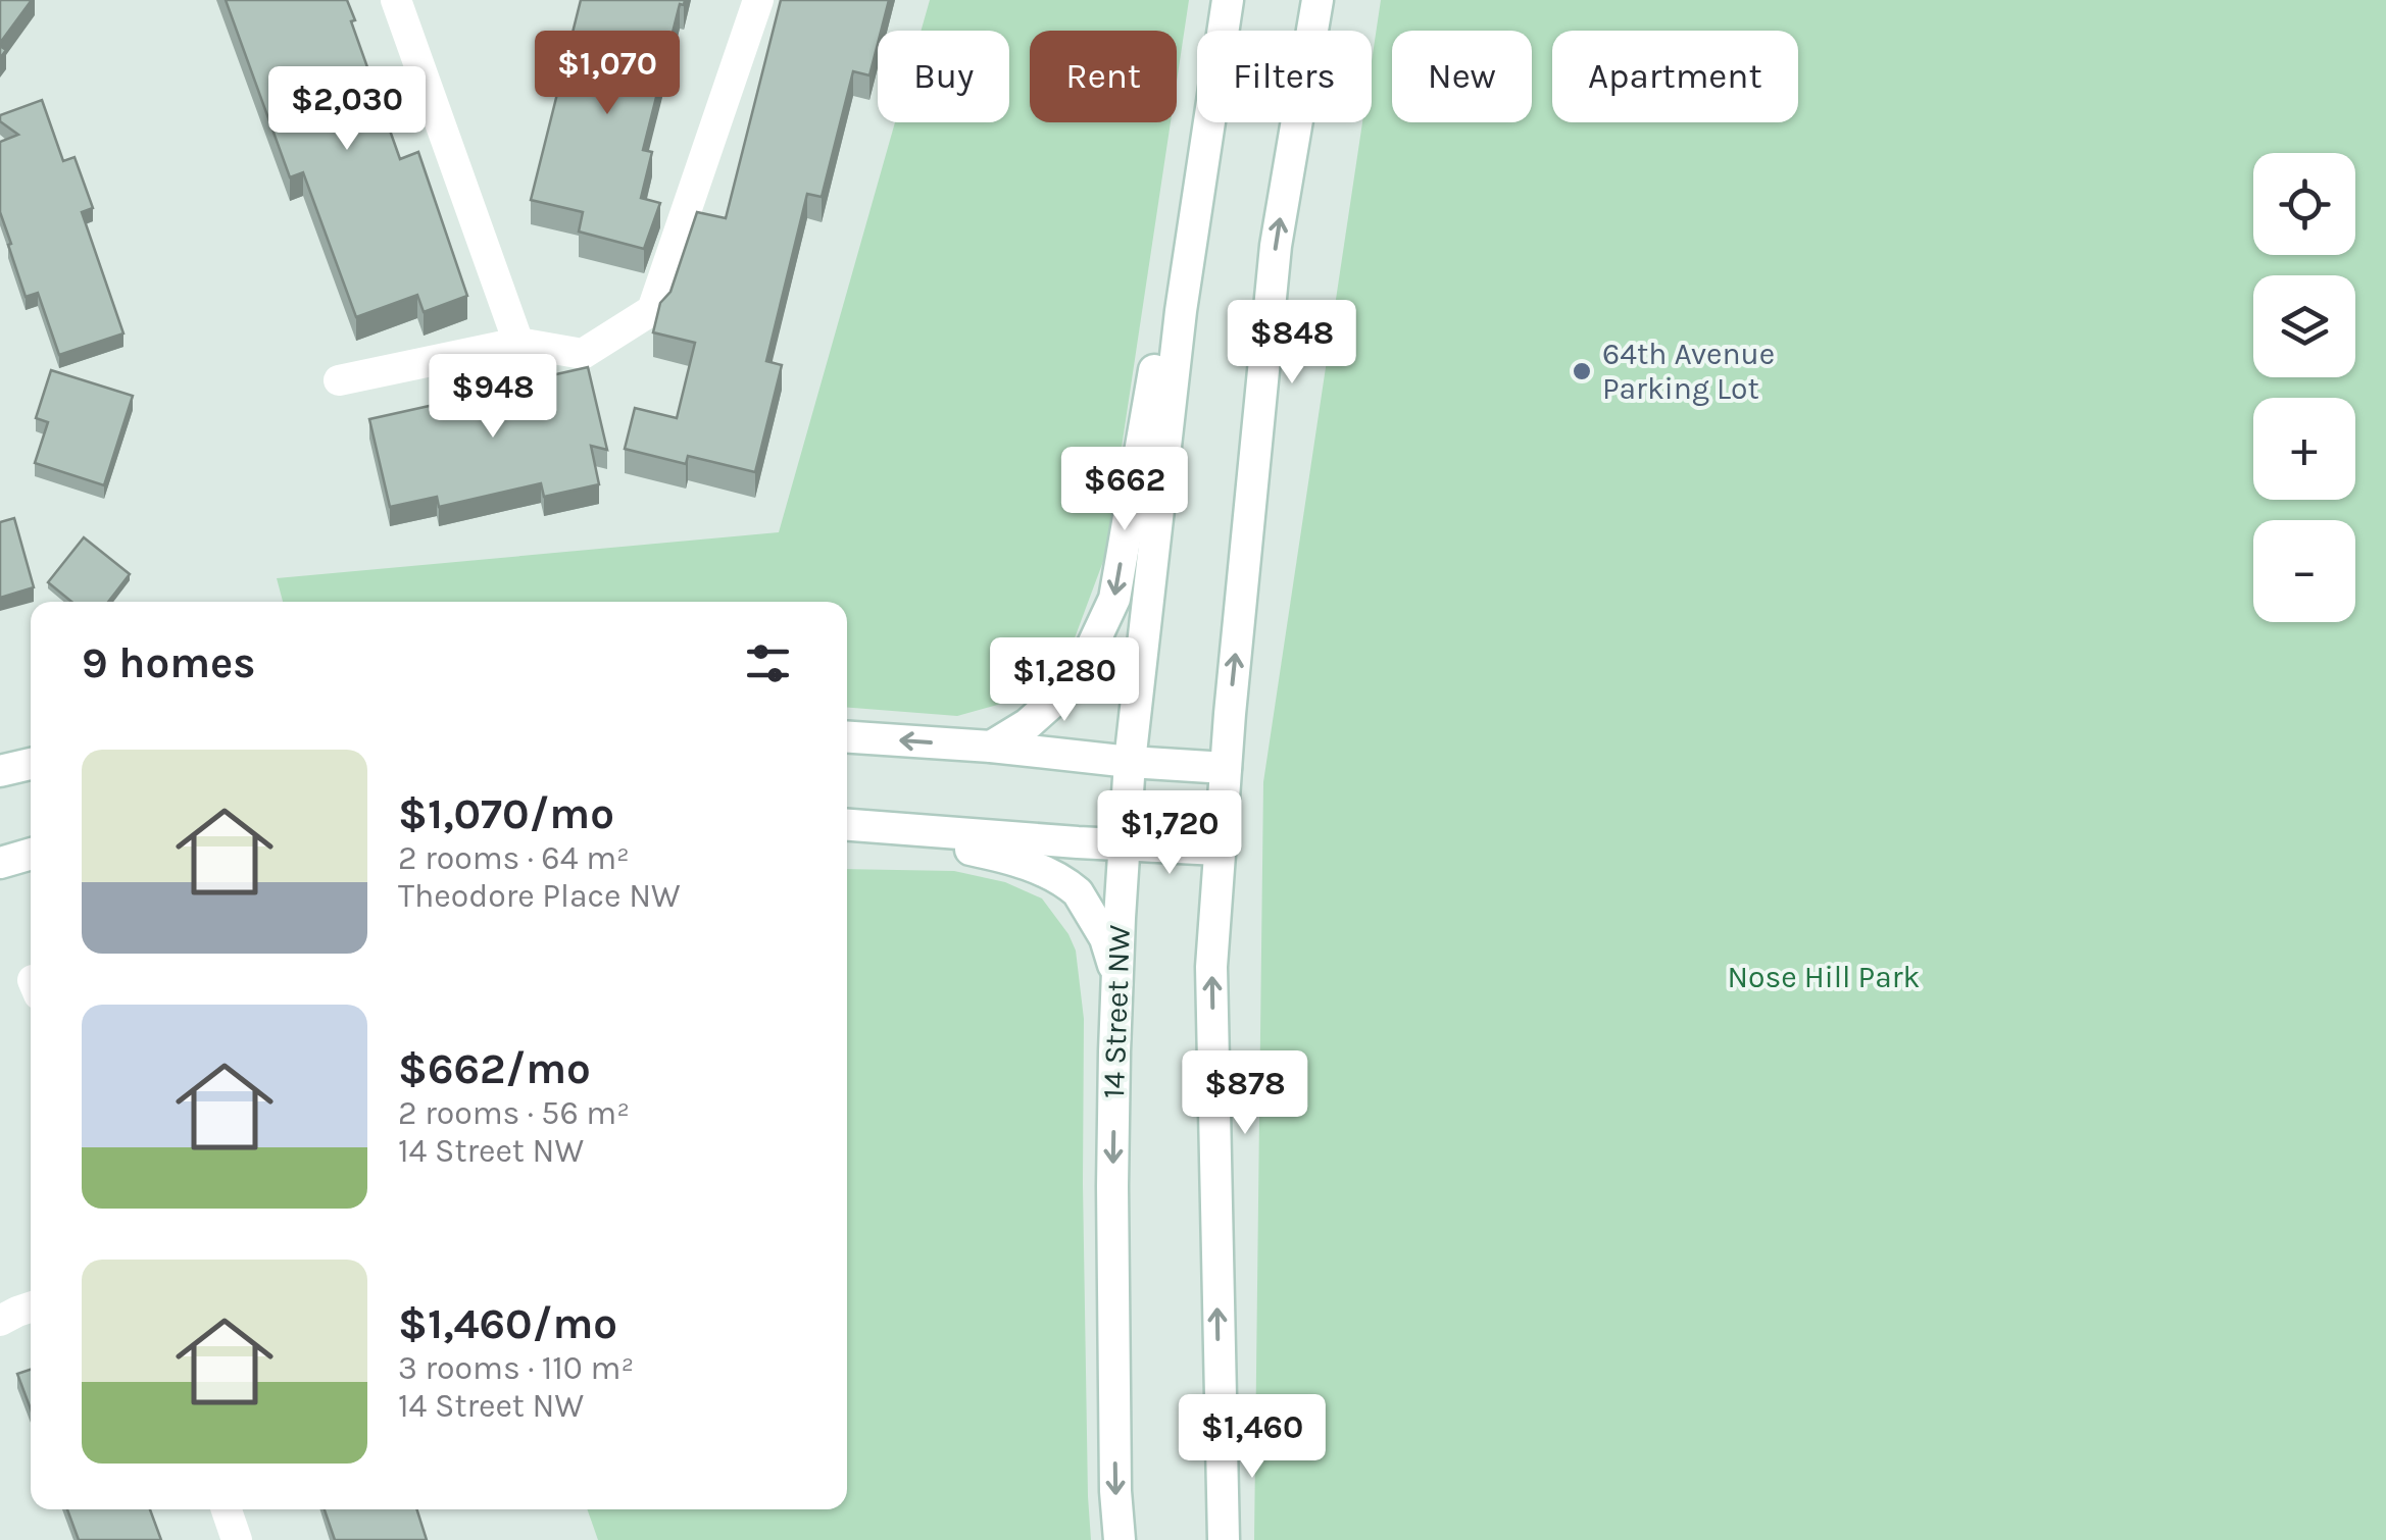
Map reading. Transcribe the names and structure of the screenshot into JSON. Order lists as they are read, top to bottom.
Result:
{
  "streets": {
    "main road": ["14 Street NW"]
  },
  "parks": ["Nose Hill Park"],
  "places": ["64th Avenue Parking Lot"],
  "page": {
    "price": [
      "$1,070",
      "$2,030",
      "$848",
      "$948",
      "$662",
      "$1,280",
      "$1,720",
      "$878",
      "$1,460"
    ],
    "chip": [
      "Buy",
      "Rent",
      "Filters",
      "New",
      "Apartment"
    ],
    "map_buttons": ["+", "−"],
    "heading": "9 homes",
    "list": [
      {
        "name": "$1,070/mo",
        "note": "2 rooms · 64 m² · Theodore Place NW"
      },
      {
        "name": "$662/mo",
        "note": "2 rooms · 56 m² · 14 Street NW"
      },
      {
        "name": "$1,460/mo",
        "note": "3 rooms · 110 m² · 14 Street NW"
      }
    ]
  }
}
